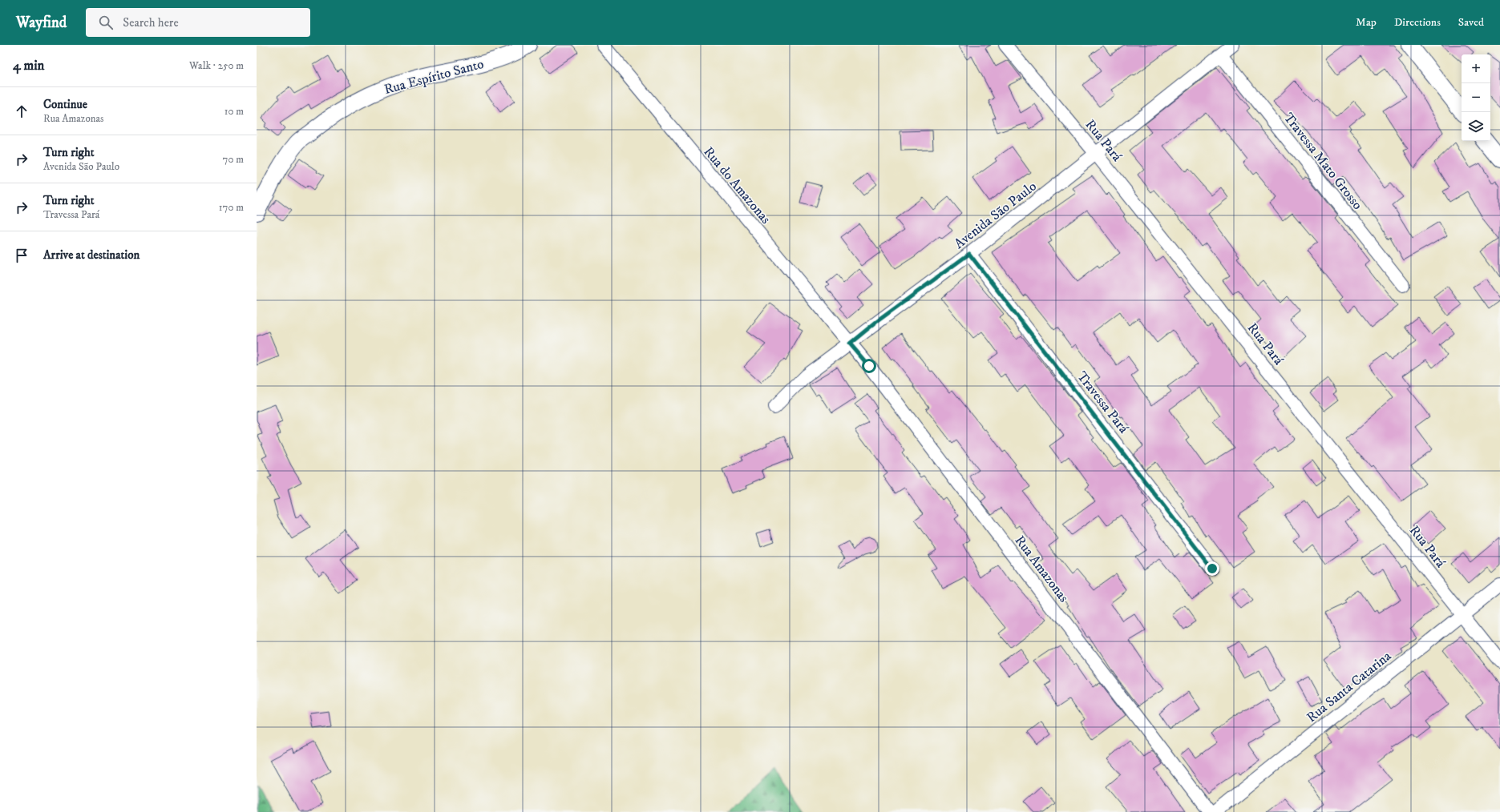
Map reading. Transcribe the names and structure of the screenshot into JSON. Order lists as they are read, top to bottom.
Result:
{
  "streets": {
    "street": [
      "Rua Espírito Santo",
      "Rua Pará",
      "Travessa Mato Grosso",
      "Rua do Amazonas",
      "Avenida São Paulo",
      "Travessa Pará",
      "Rua Amazonas",
      "Rua Santa Catarina"
    ]
  },
  "crossings": [
    ["Rua Pará", "Avenida São Paulo"],
    ["Rua Pará", "Rua Santa Catarina"],
    ["Travessa Mato Grosso", "Avenida São Paulo"],
    ["Rua do Amazonas", "Avenida São Paulo"],
    ["Rua do Amazonas", "Rua Amazonas"],
    ["Avenida São Paulo", "Travessa Pará"],
    ["Avenida São Paulo", "Rua Amazonas"]
  ],
  "page": {
    "header": "Wayfind",
    "search": "Search here",
    "nav": ["Map", "Directions", "Saved"],
    "heading": ["4 min", "Walk · 250 m"],
    "map_buttons": ["+", "−"],
    "list": [
      ["Continue", "Rua Amazonas", "10 m"],
      ["Turn right", "Avenida São Paulo", "70 m"],
      ["Turn right", "Travessa Pará", "170 m"],
      "Arrive at destination"
    ]
  }
}
